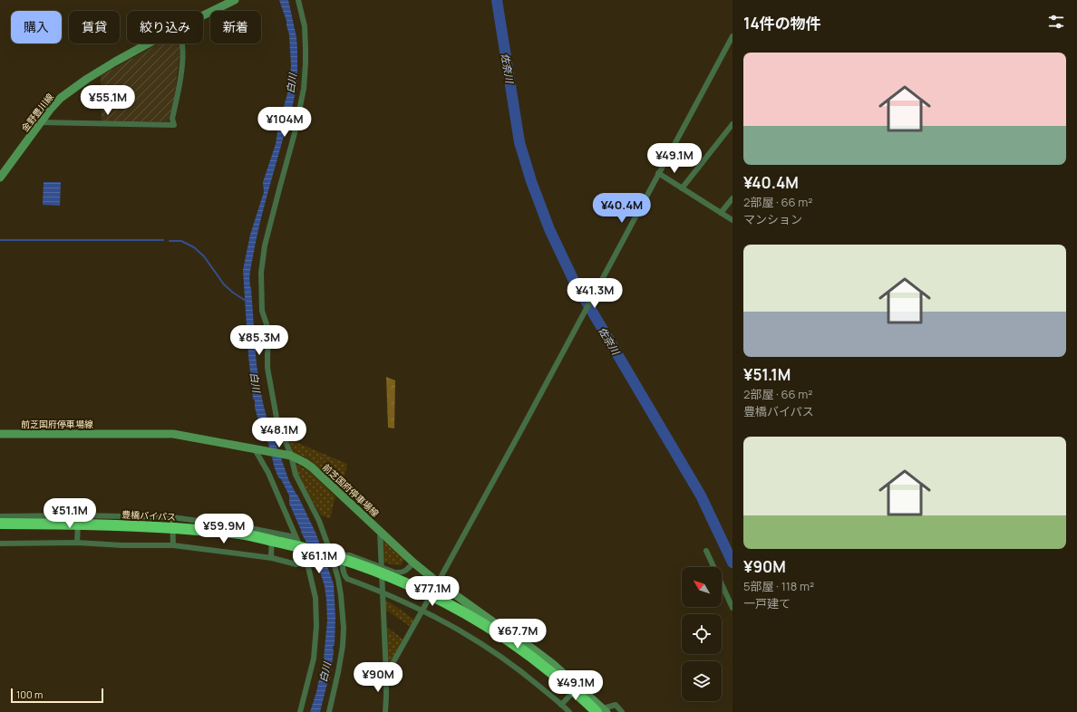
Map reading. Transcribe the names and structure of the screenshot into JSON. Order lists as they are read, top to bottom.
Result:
{
  "streets": {
    "highway": ["豊橋バイパス"],
    "main road": ["金野豊川線", "前芝国府停車場線"]
  },
  "crossings": [
    ["前芝国府停車場線", "豊橋バイパス"]
  ],
  "water": ["佐奈川", "白川"],
  "scale_bar": "100 m",
  "north": "top left",
  "page": {
    "heading": "14件の物件",
    "chip": [
      "購入",
      "賃貸",
      "絞り込み",
      "新着"
    ],
    "list": [
      {
        "name": "¥40.4M",
        "note": "2部屋 · 66 m² · マンション"
      },
      {
        "name": "¥51.1M",
        "note": "2部屋 · 66 m² · 豊橋バイパス"
      },
      {
        "name": "¥90M",
        "note": "5部屋 · 118 m² · 一戸建て"
      }
    ],
    "price": [
      "¥55.1M",
      "¥104M",
      "¥49.1M",
      "¥40.4M",
      "¥41.3M",
      "¥85.3M",
      "¥48.1M",
      "¥51.1M",
      "¥59.9M",
      "¥61.1M",
      "¥77.1M",
      "¥67.7M",
      "¥90M",
      "¥49.1M"
    ],
    "scale": "100 m"
  }
}
